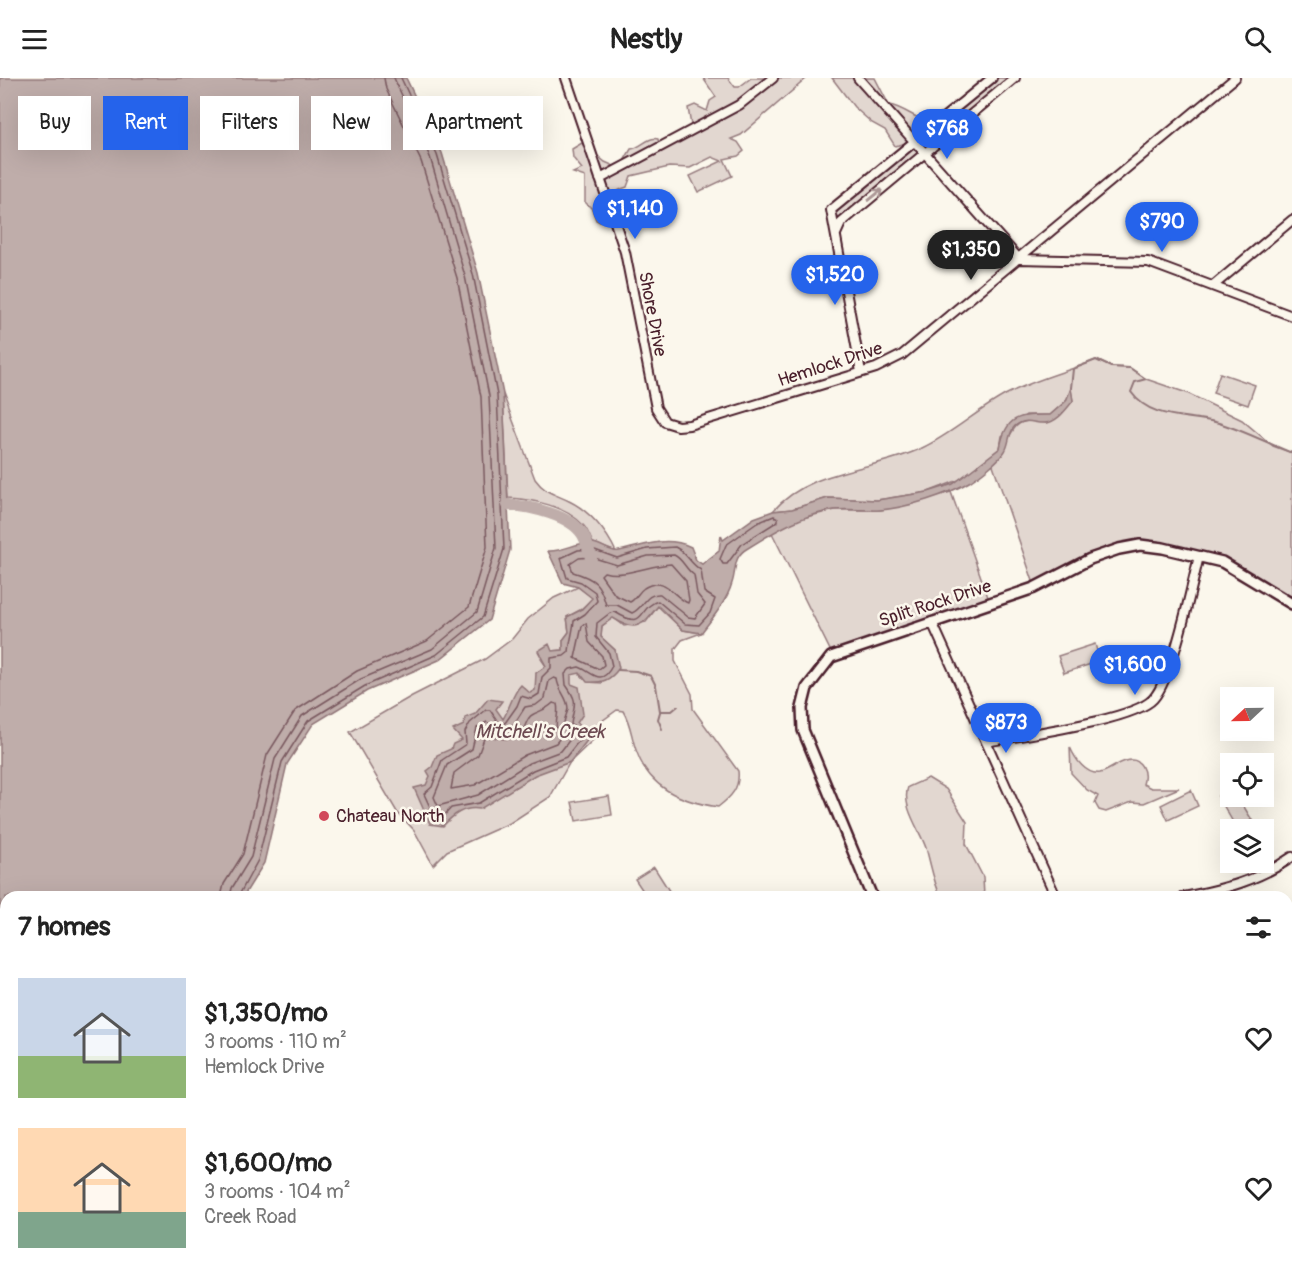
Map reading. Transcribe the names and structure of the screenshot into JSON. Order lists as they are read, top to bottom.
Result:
{
  "streets": {
    "street": ["Shore Drive", "Hemlock Drive", "Split Rock Drive"]
  },
  "crossings": [
    ["Shore Drive", "Hemlock Drive"]
  ],
  "water": ["Mitchell's Creek"],
  "places": ["Chateau North"],
  "north": "left",
  "page": {
    "header": "Nestly",
    "chip": [
      "Buy",
      "Rent",
      "Filters",
      "New",
      "Apartment"
    ],
    "price": [
      "$768",
      "$1,140",
      "$790",
      "$1,350",
      "$1,520",
      "$1,600",
      "$873"
    ],
    "heading": "7 homes",
    "list": [
      {
        "name": "$1,350/mo",
        "note": "3 rooms · 110 m² · Hemlock Drive"
      },
      {
        "name": "$1,600/mo",
        "note": "3 rooms · 104 m² · Creek Road"
      }
    ]
  }
}
